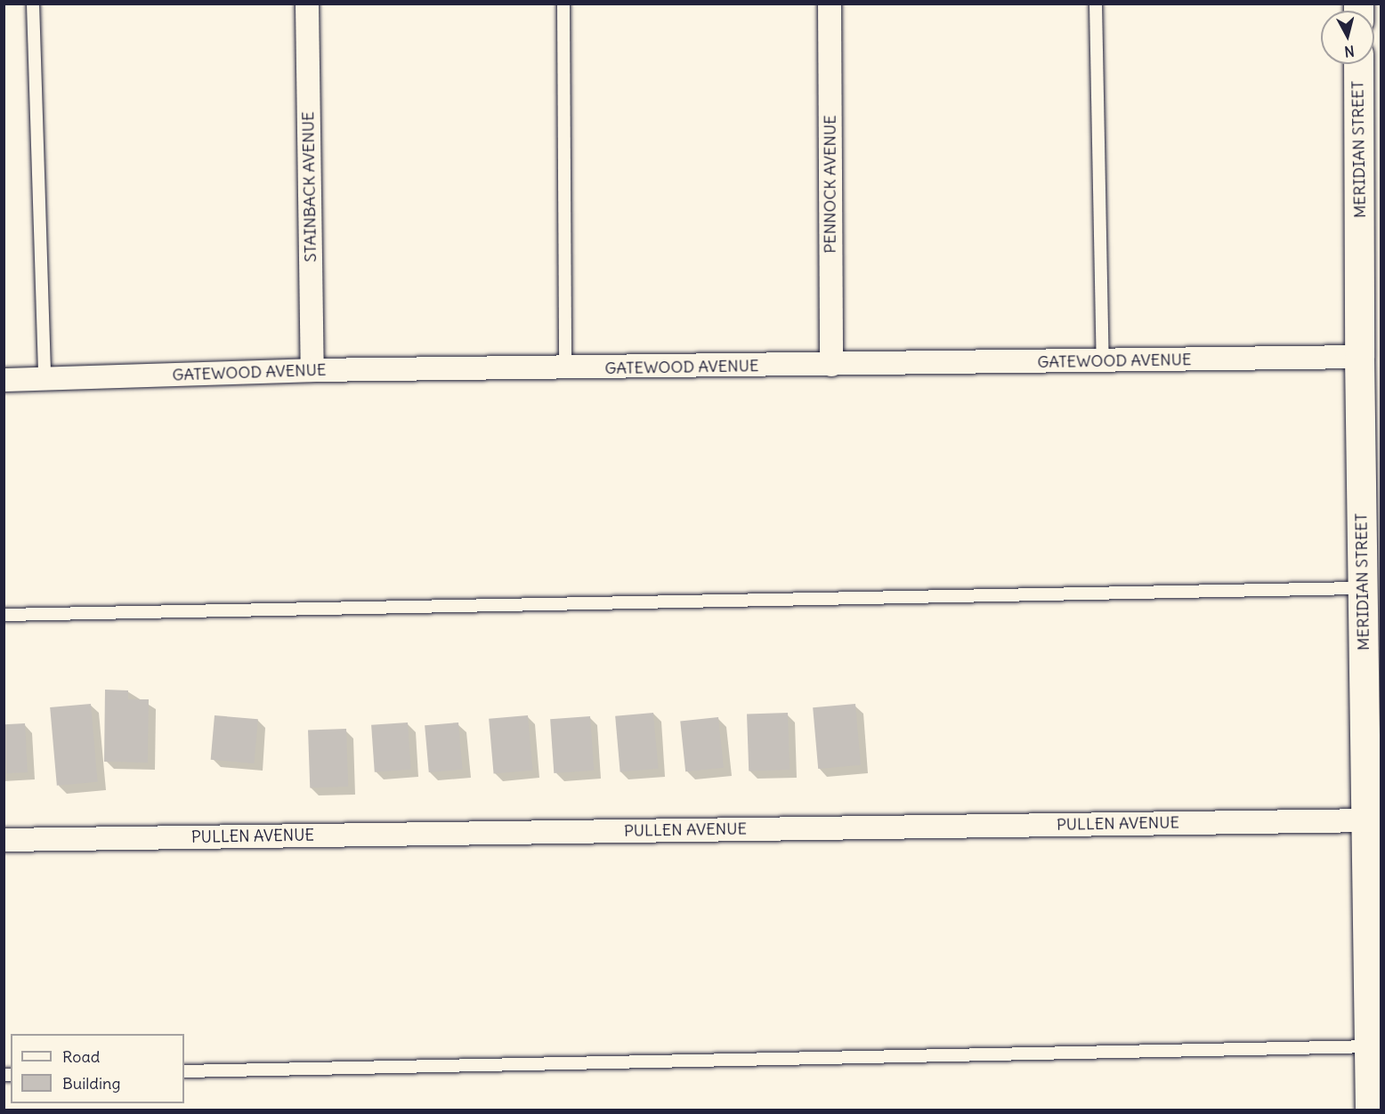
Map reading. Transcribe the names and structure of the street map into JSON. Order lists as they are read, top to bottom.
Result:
{
  "streets": {
    "street": [
      "MERIDIAN STREET",
      "PENNOCK AVENUE",
      "STAINBACK AVENUE",
      "GATEWOOD AVENUE",
      "PULLEN AVENUE"
    ]
  },
  "crossings": [
    ["MERIDIAN STREET", "GATEWOOD AVENUE"],
    ["MERIDIAN STREET", "PULLEN AVENUE"],
    ["PENNOCK AVENUE", "GATEWOOD AVENUE"],
    ["STAINBACK AVENUE", "GATEWOOD AVENUE"]
  ],
  "legend": ["Road", "Building"],
  "north": "bottom"
}
